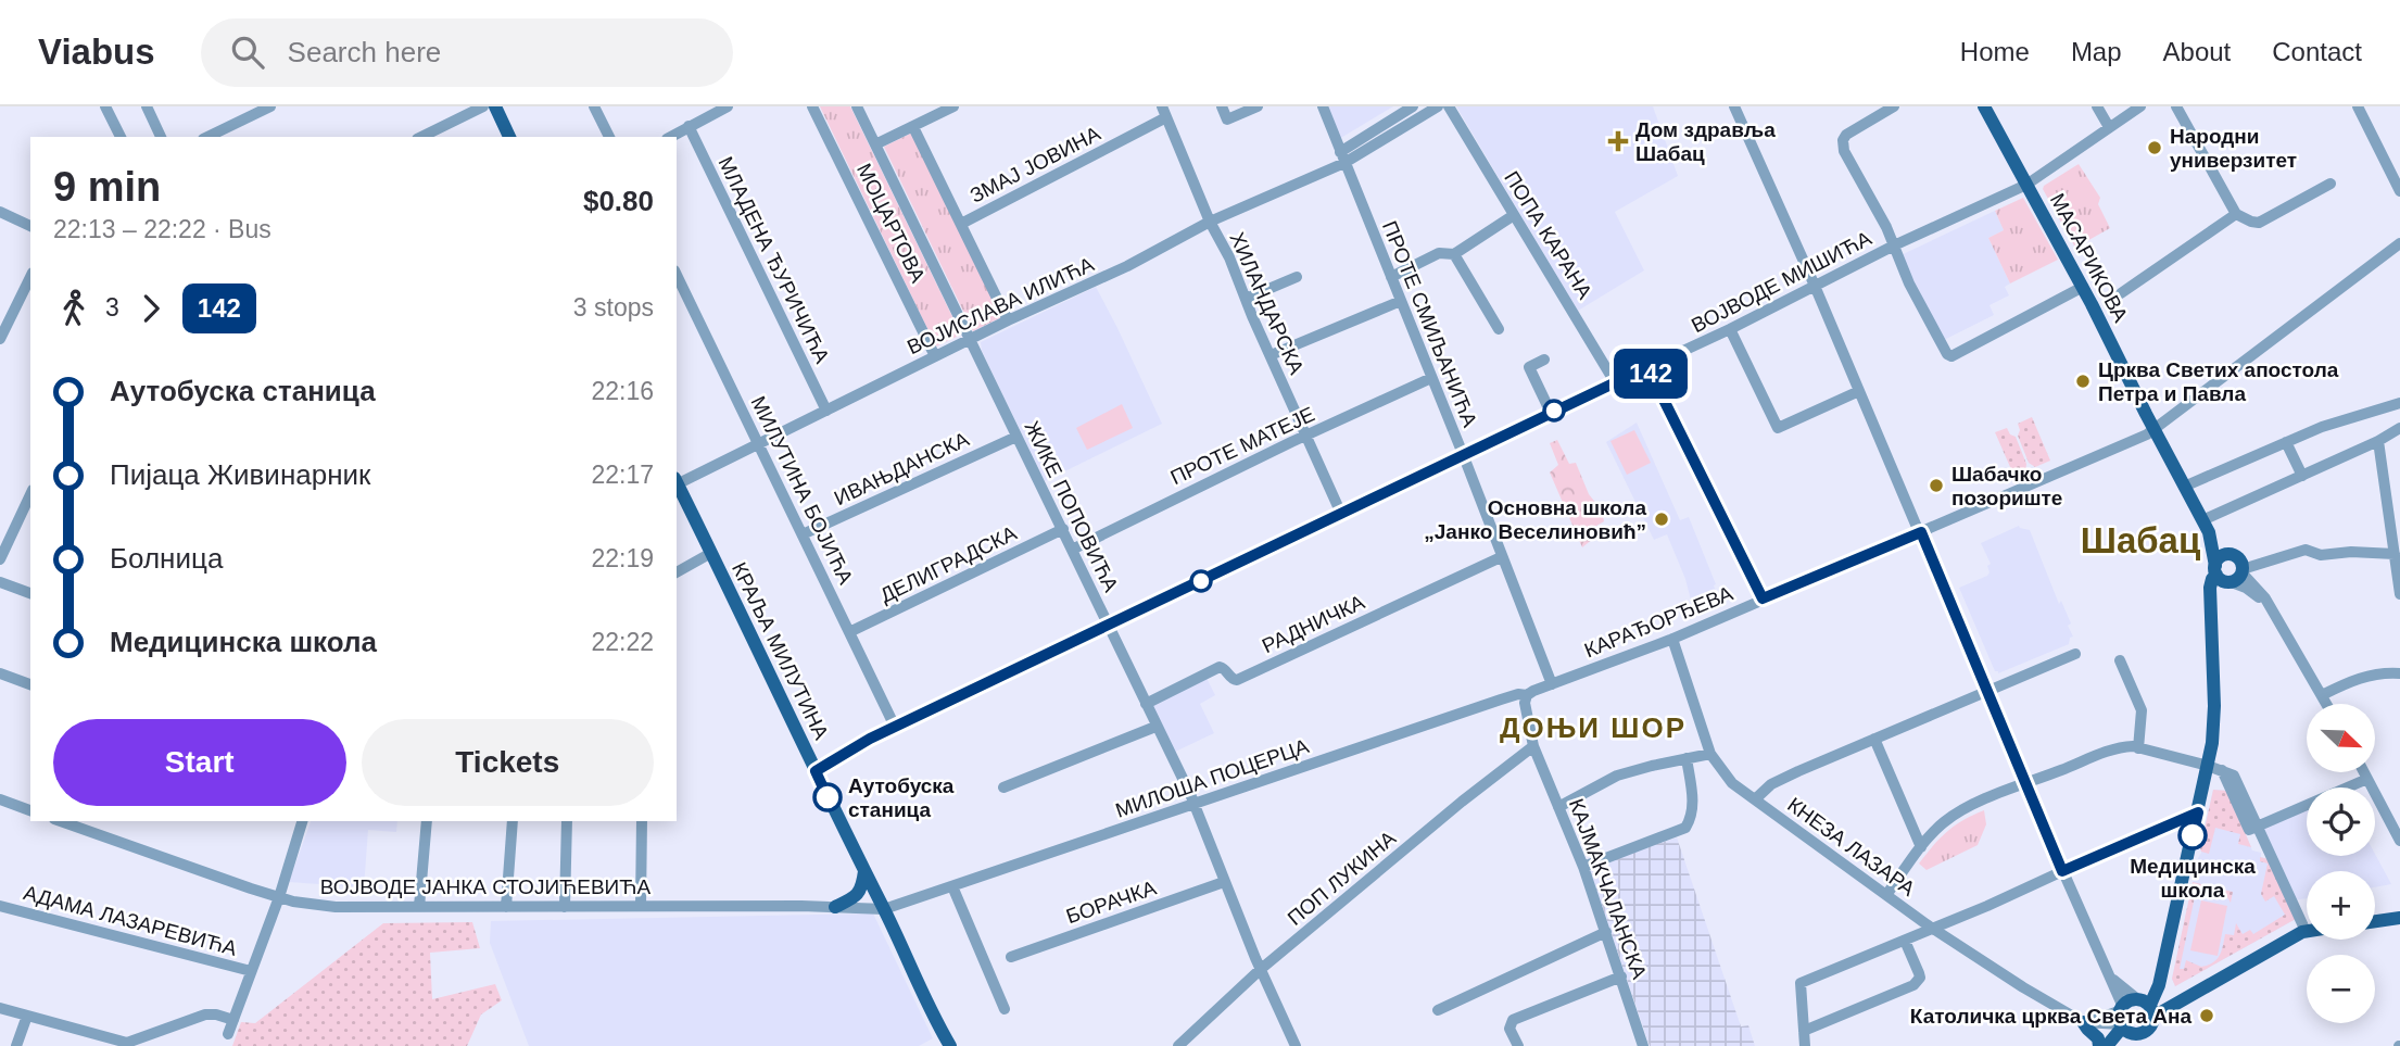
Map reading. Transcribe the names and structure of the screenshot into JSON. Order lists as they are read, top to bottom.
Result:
{
  "streets": {
    "main road": ["МАСАРИКОВА", "КРАЉА МИЛУТИНА"],
    "street": [
      "ЗМАЈ ЈОВИНА",
      "МОЦАРТОВА",
      "ПОПА КАРАНА",
      "МЛАДЕНА ЂУРИЧИЋА",
      "ВОЈВОДЕ МИШИЋА",
      "ХИЛАНДАРСКА",
      "ВОЈИСЛАВА ИЛИЋА",
      "ПРОТЕ СМИЉАНИЋА",
      "ПРОТЕ МАТЕЈЕ",
      "ИВАЊДАНСКА",
      "МИЛУТИНА БОЈИЋА",
      "ЖИКЕ ПОПОВИЋА",
      "ДЕЛИГРАДСКА",
      "КАРАЂОРЂЕВА",
      "РАДНИЧКА",
      "МИЛОША ПОЦЕРЦА",
      "КНЕЗА ЛАЗАРА",
      "ПОП ЛУКИНА",
      "ВОЈВОДЕ ЈАНКА СТОЈИЋЕВИЋА",
      "КАЈМАКЧАЛАНСКА",
      "БОРАЧКА",
      "АДАМА ЛАЗАРЕВИЋА"
    ]
  },
  "crossings": [
    ["ЗМАЈ ЈОВИНА", "ХИЛАНДАРСКА"],
    ["МОЦАРТОВА", "ВОЈИСЛАВА ИЛИЋА"],
    ["ПОПА КАРАНА", "ВОЈВОДЕ МИШИЋА"],
    ["МАСАРИКОВА", "ВОЈВОДЕ МИШИЋА"],
    ["МАСАРИКОВА", "КАРАЂОРЂЕВА"],
    ["МЛАДЕНА ЂУРИЧИЋА", "ВОЈИСЛАВА ИЛИЋА"],
    ["ВОЈВОДЕ МИШИЋА", "ХИЛАНДАРСКА"],
    ["ВОЈВОДЕ МИШИЋА", "ПРОТЕ СМИЉАНИЋА"],
    ["ВОЈВОДЕ МИШИЋА", "МИЛУТИНА БОЈИЋА"],
    ["ВОЈВОДЕ МИШИЋА", "ЖИКЕ ПОПОВИЋА"],
    ["ВОЈВОДЕ МИШИЋА", "КРАЉА МИЛУТИНА"],
    ["ХИЛАНДАРСКА", "ВОЈИСЛАВА ИЛИЋА"],
    ["ХИЛАНДАРСКА", "ПРОТЕ МАТЕЈЕ"],
    ["ВОЈИСЛАВА ИЛИЋА", "ПРОТЕ СМИЉАНИЋА"],
    ["ВОЈИСЛАВА ИЛИЋА", "МИЛУТИНА БОЈИЋА"],
    ["ВОЈИСЛАВА ИЛИЋА", "ЖИКЕ ПОПОВИЋА"],
    ["ПРОТЕ СМИЉАНИЋА", "ПРОТЕ МАТЕЈЕ"],
    ["ПРОТЕ СМИЉАНИЋА", "КАРАЂОРЂЕВА"],
    ["ПРОТЕ СМИЉАНИЋА", "РАДНИЧКА"],
    ["ПРОТЕ СМИЉАНИЋА", "МИЛОША ПОЦЕРЦА"],
    ["ПРОТЕ МАТЕЈЕ", "ЖИКЕ ПОПОВИЋА"],
    ["ИВАЊДАНСКА", "МИЛУТИНА БОЈИЋА"],
    ["ИВАЊДАНСКА", "ЖИКЕ ПОПОВИЋА"],
    ["МИЛУТИНА БОЈИЋА", "ДЕЛИГРАДСКА"],
    ["ЖИКЕ ПОПОВИЋА", "ДЕЛИГРАДСКА"],
    ["ЖИКЕ ПОПОВИЋА", "РАДНИЧКА"],
    ["ЖИКЕ ПОПОВИЋА", "МИЛОША ПОЦЕРЦА"],
    ["ЖИКЕ ПОПОВИЋА", "ПОП ЛУКИНА"],
    ["ЖИКЕ ПОПОВИЋА", "БОРАЧКА"],
    ["КАРАЂОРЂЕВА", "МИЛОША ПОЦЕРЦА"],
    ["КАРАЂОРЂЕВА", "КНЕЗА ЛАЗАРА"],
    ["КРАЉА МИЛУТИНА", "МИЛОША ПОЦЕРЦА"],
    ["КРАЉА МИЛУТИНА", "ВОЈВОДЕ ЈАНКА СТОЈИЋЕВИЋА"],
    ["МИЛОША ПОЦЕРЦА", "ВОЈВОДЕ ЈАНКА СТОЈИЋЕВИЋА"],
    ["МИЛОША ПОЦЕРЦА", "КАЈМАКЧАЛАНСКА"],
    ["ПОП ЛУКИНА", "КАЈМАКЧАЛАНСКА"]
  ],
  "districts": ["Шабац", "ДОЊИ ШОР"],
  "places": {
    "health": ["Дом здравља Шабац"],
    "other": [
      "Народни универзитет",
      "Црква Светих апостола Петра и Павла",
      "Шабачко позориште",
      "Основна школа „Јанко Веселиновић”",
      "Аутобуска станица",
      "Медицинска школа",
      "Католичка црква Света Ана"
    ]
  },
  "lines": ["bus line 142"],
  "north": "bottom right",
  "page": {
    "header": "Viabus",
    "search": "Search here",
    "nav": [
      "Home",
      "Map",
      "About",
      "Contact"
    ],
    "on_map": "142",
    "heading": ["9 min", "22:13 – 22:22 · Bus", "$0.80"],
    "legs": ["3", "142", "3 stops"],
    "list": [
      {
        "name": "Аутобуска станица",
        "value": "22:16"
      },
      {
        "name": "Пијаца Живинарник",
        "value": "22:17"
      },
      {
        "name": "Болница",
        "value": "22:19"
      },
      {
        "name": "Медицинска школа",
        "value": "22:22"
      }
    ],
    "map_buttons": ["+", "−"],
    "buttons": ["Start", "Tickets"]
  }
}
